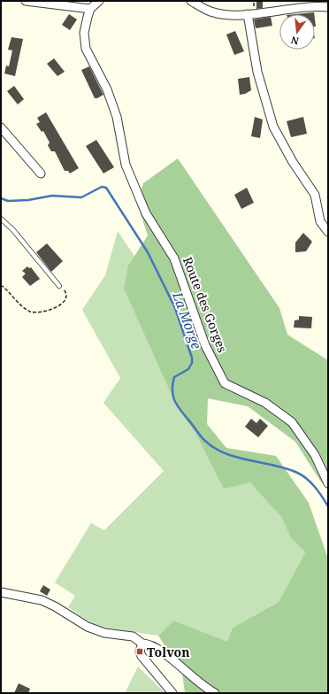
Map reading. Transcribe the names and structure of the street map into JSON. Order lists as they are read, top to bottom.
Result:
{
  "streets": {
    "street": ["Route des Gorges"]
  },
  "water": ["La Morge"],
  "places": {
    "transit": ["Tolvon"]
  },
  "north": "bottom"
}
